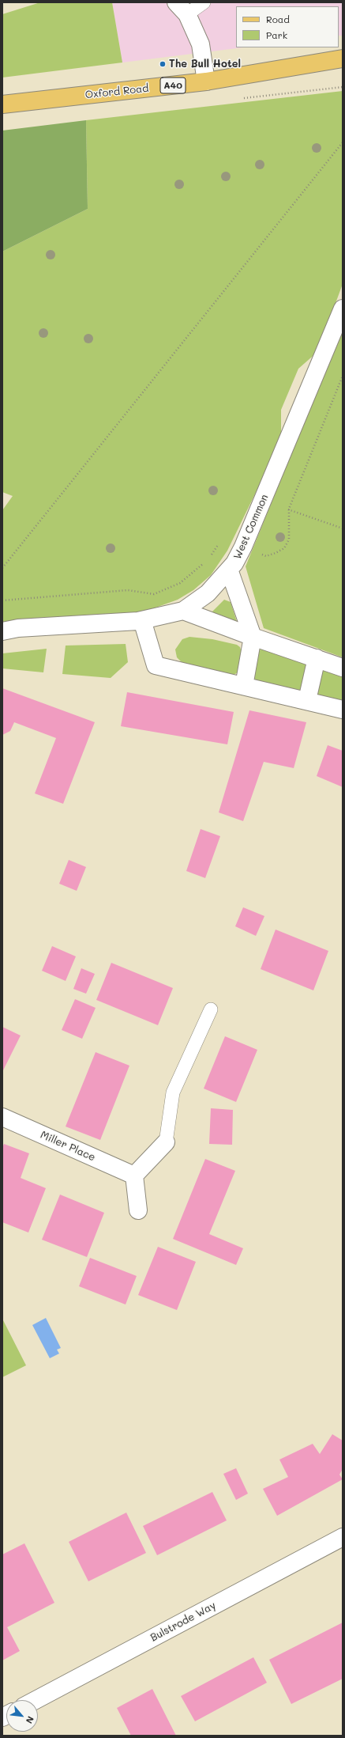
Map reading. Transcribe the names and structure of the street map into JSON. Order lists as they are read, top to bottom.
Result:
{
  "streets": {
    "main road": ["A40", "Oxford Road"],
    "street": ["West Common", "Miller Place", "Bulstrode Way"]
  },
  "places": ["The Bull Hotel"],
  "legend": ["Road", "Park"],
  "north": "bottom right"
}
